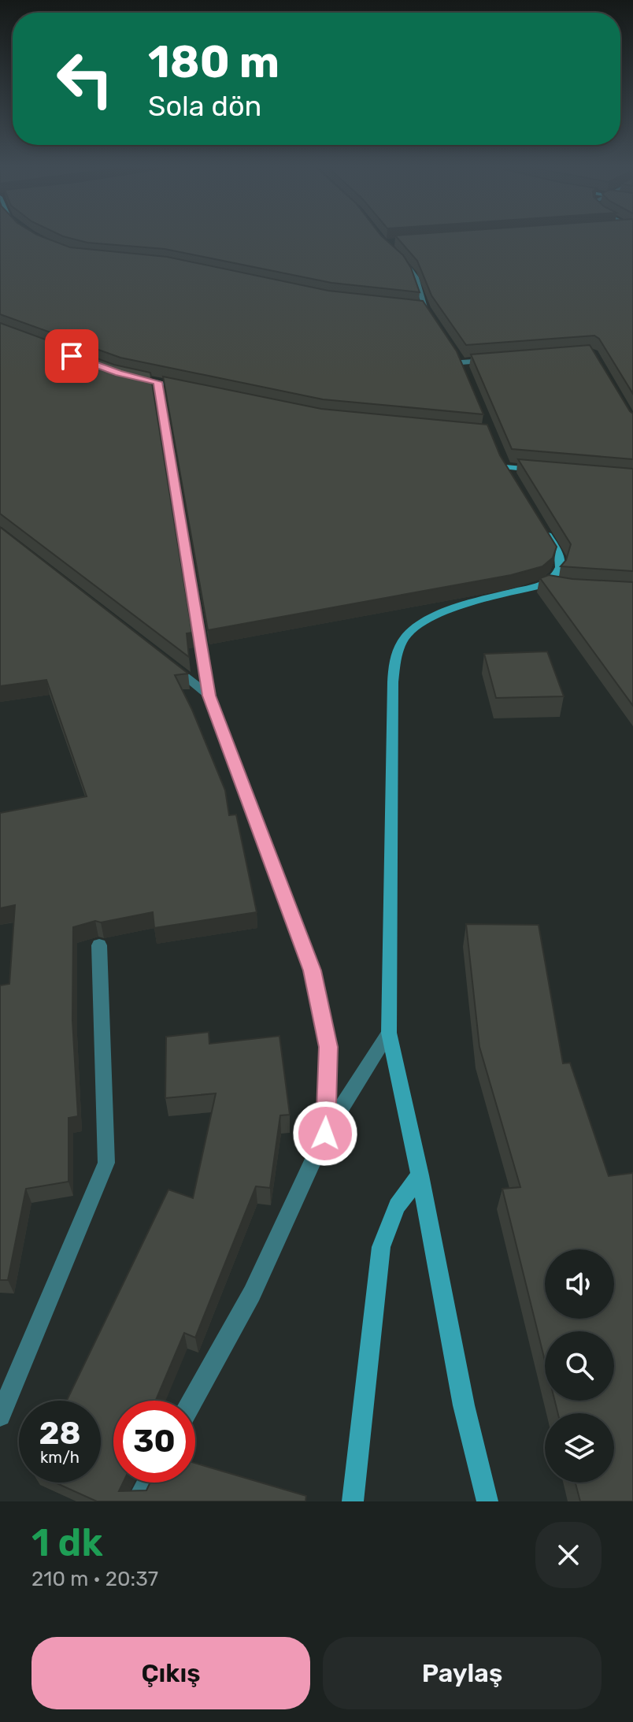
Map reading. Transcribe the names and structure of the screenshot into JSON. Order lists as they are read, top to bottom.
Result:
{
  "page": {
    "turn": ["180 m", "Sola dön"],
    "speed": "28 km/h",
    "limit": "30",
    "heading": ["1 dk", "210 m · 20:37"],
    "buttons": ["Çıkış", "Paylaş"]
  }
}
